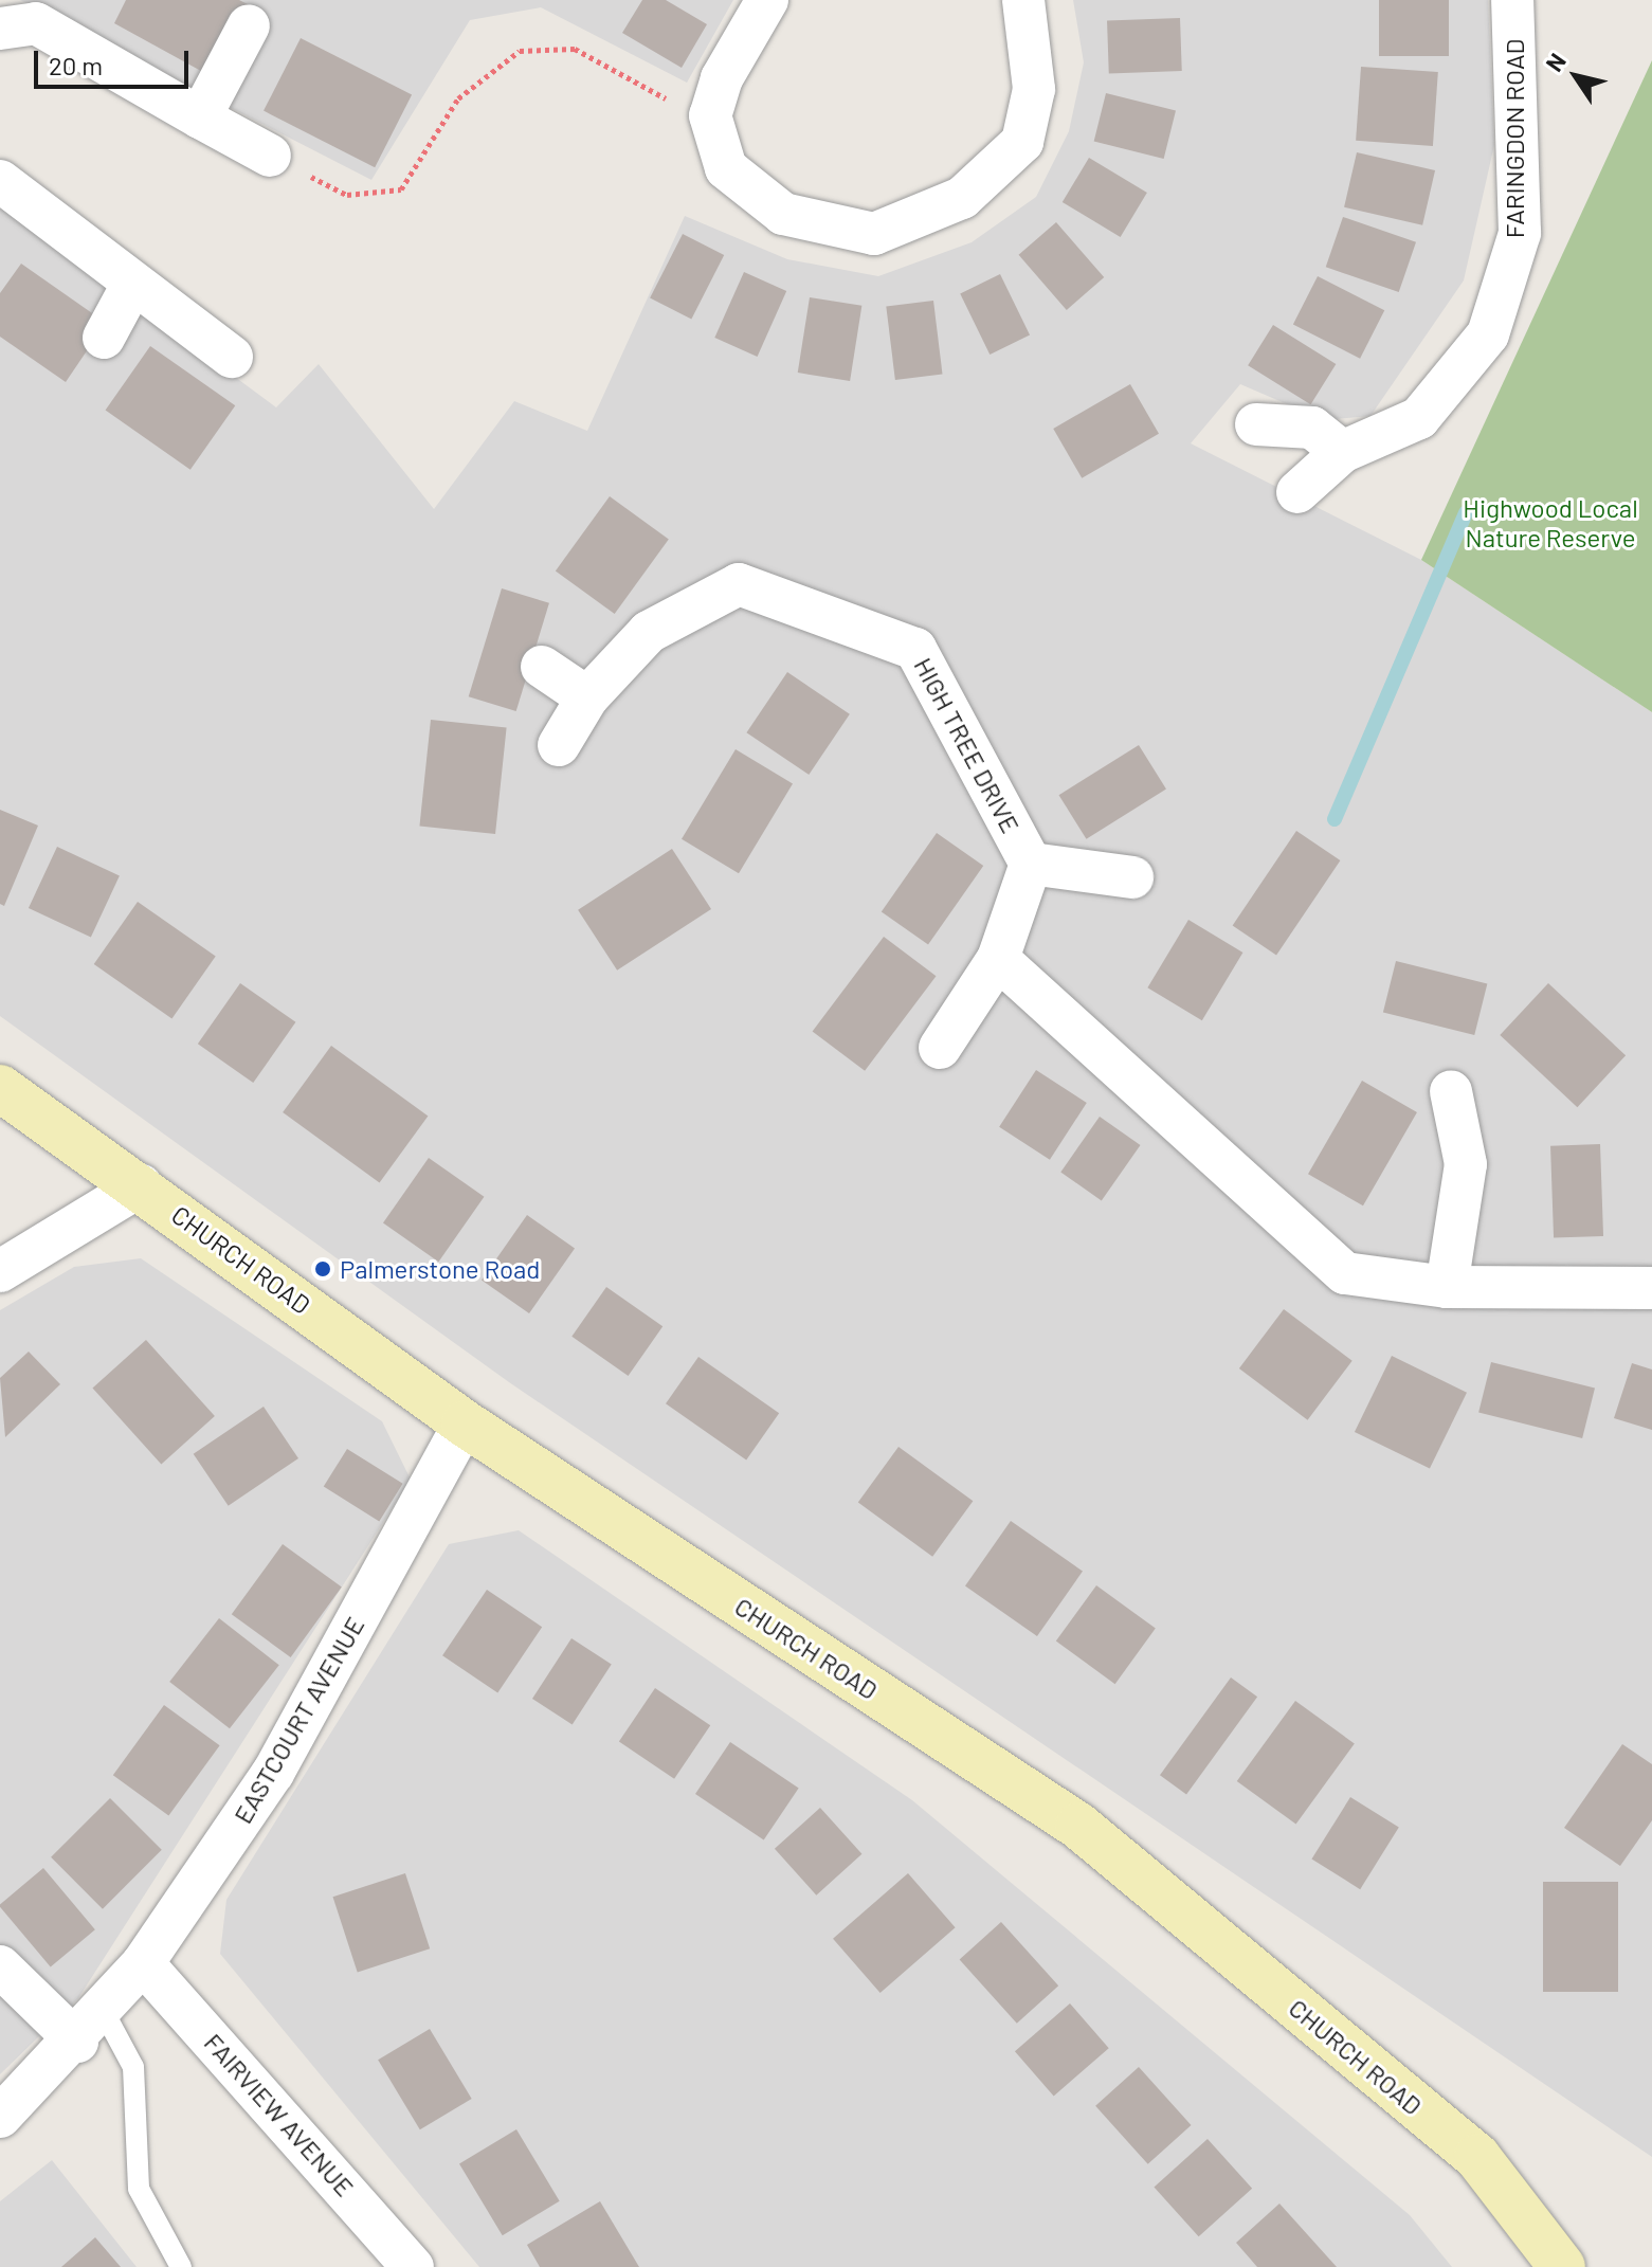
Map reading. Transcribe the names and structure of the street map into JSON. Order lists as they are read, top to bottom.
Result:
{
  "streets": {
    "main road": ["CHURCH ROAD"],
    "street": [
      "FARINGDON ROAD",
      "HIGH TREE DRIVE",
      "EASTCOURT AVENUE",
      "FAIRVIEW AVENUE"
    ]
  },
  "crossings": [
    ["CHURCH ROAD", "EASTCOURT AVENUE"],
    ["EASTCOURT AVENUE", "FAIRVIEW AVENUE"]
  ],
  "parks": ["Highwood Local Nature Reserve"],
  "places": ["Palmerstone Road"],
  "scale_bar": "20 m",
  "north": "top left"
}
